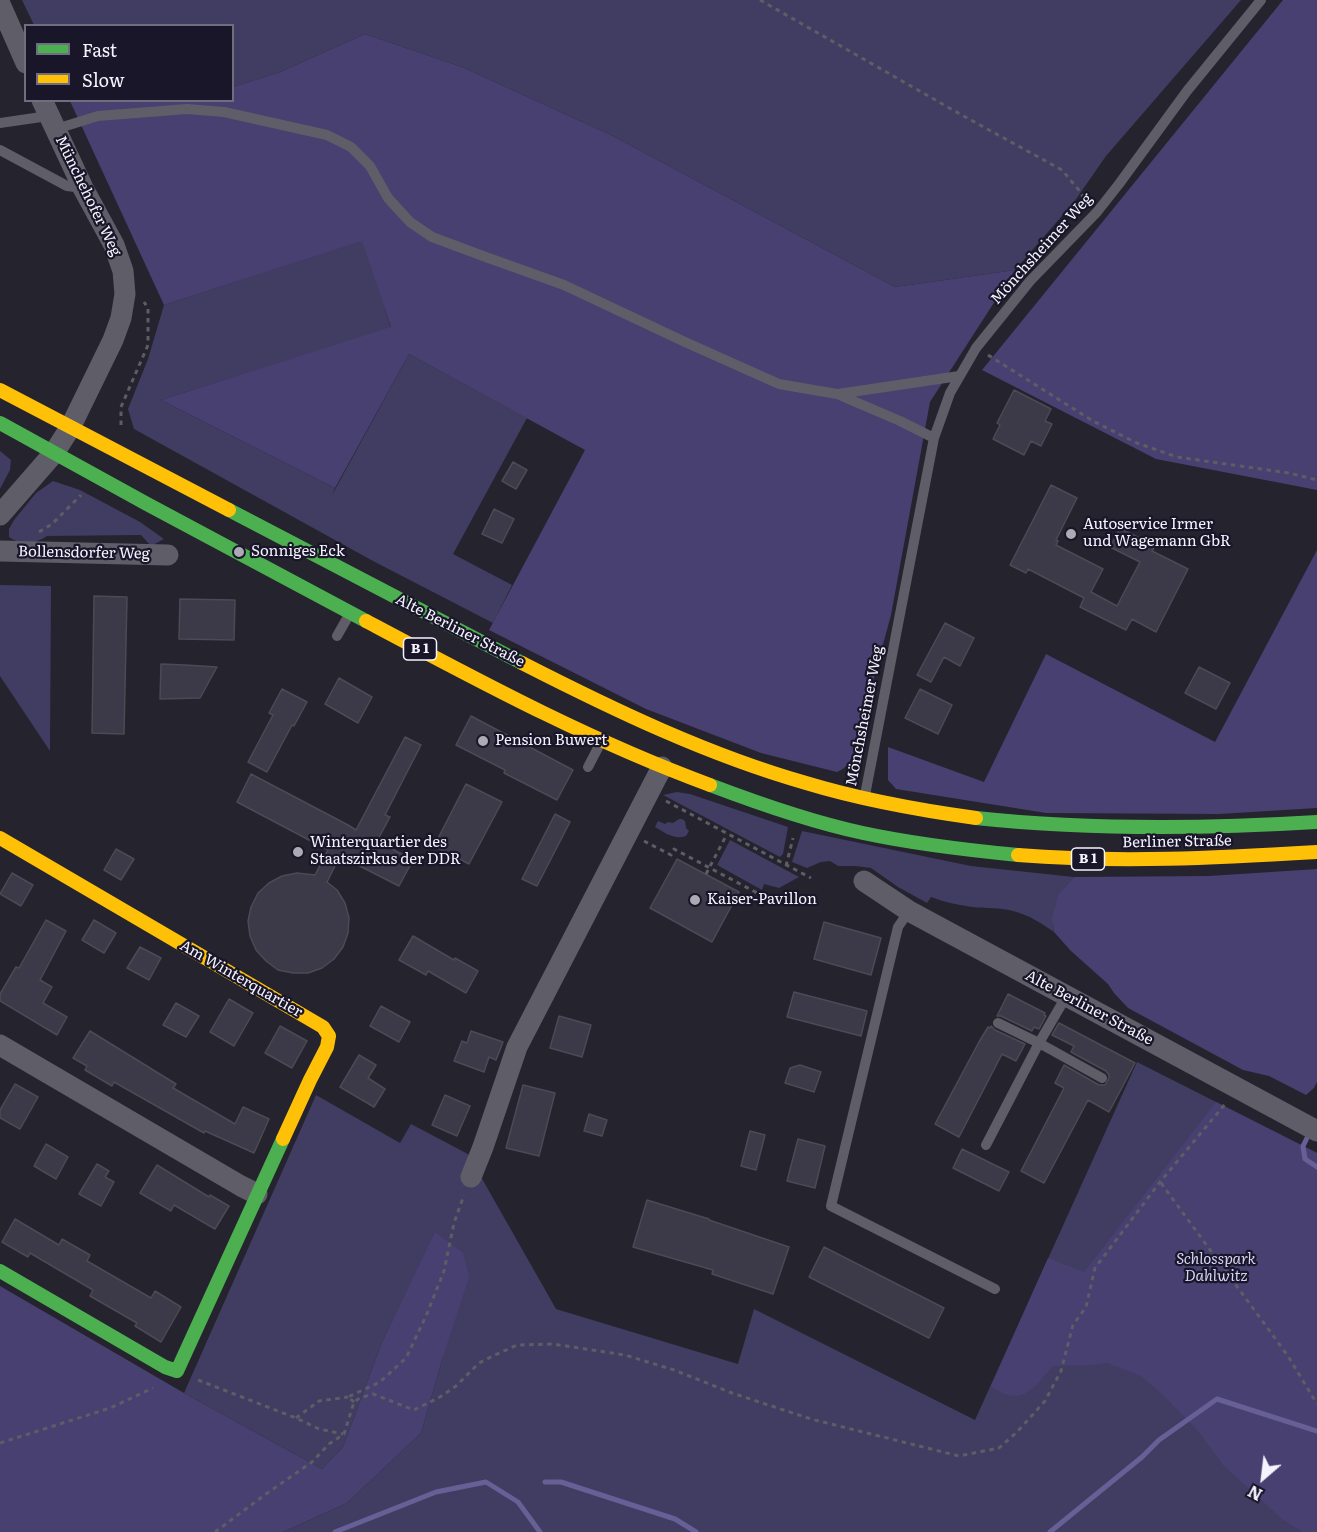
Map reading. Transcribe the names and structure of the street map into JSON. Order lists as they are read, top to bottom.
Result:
{
  "streets": {
    "main road": [
      "Alte Berliner Straße",
      "B 1",
      "Berliner Straße",
      "Am Winterquartier"
    ],
    "street": ["Münchehofer Weg", "Bollensdorfer Weg"],
    "lane": ["Mönchsheimer Weg"]
  },
  "crossings": [
    ["Münchehofer Weg", "Alte Berliner Straße"],
    ["Münchehofer Weg", "B 1"],
    ["Mönchsheimer Weg", "Alte Berliner Straße"],
    ["Mönchsheimer Weg", "Berliner Straße"],
    ["Alte Berliner Straße", "B 1"],
    ["Alte Berliner Straße", "Berliner Straße"],
    ["B 1", "Berliner Straße"]
  ],
  "parks": ["Schlosspark Dahlwitz"],
  "places": [
    "Autoservice Irmer und Wagemann GbR",
    "Sonniges Eck",
    "Pension Buwert",
    "Winterquartier des Staatszirkus der DDR",
    "Kaiser-Pavillon"
  ],
  "legend": ["Fast", "Slow"],
  "north": "bottom left"
}
